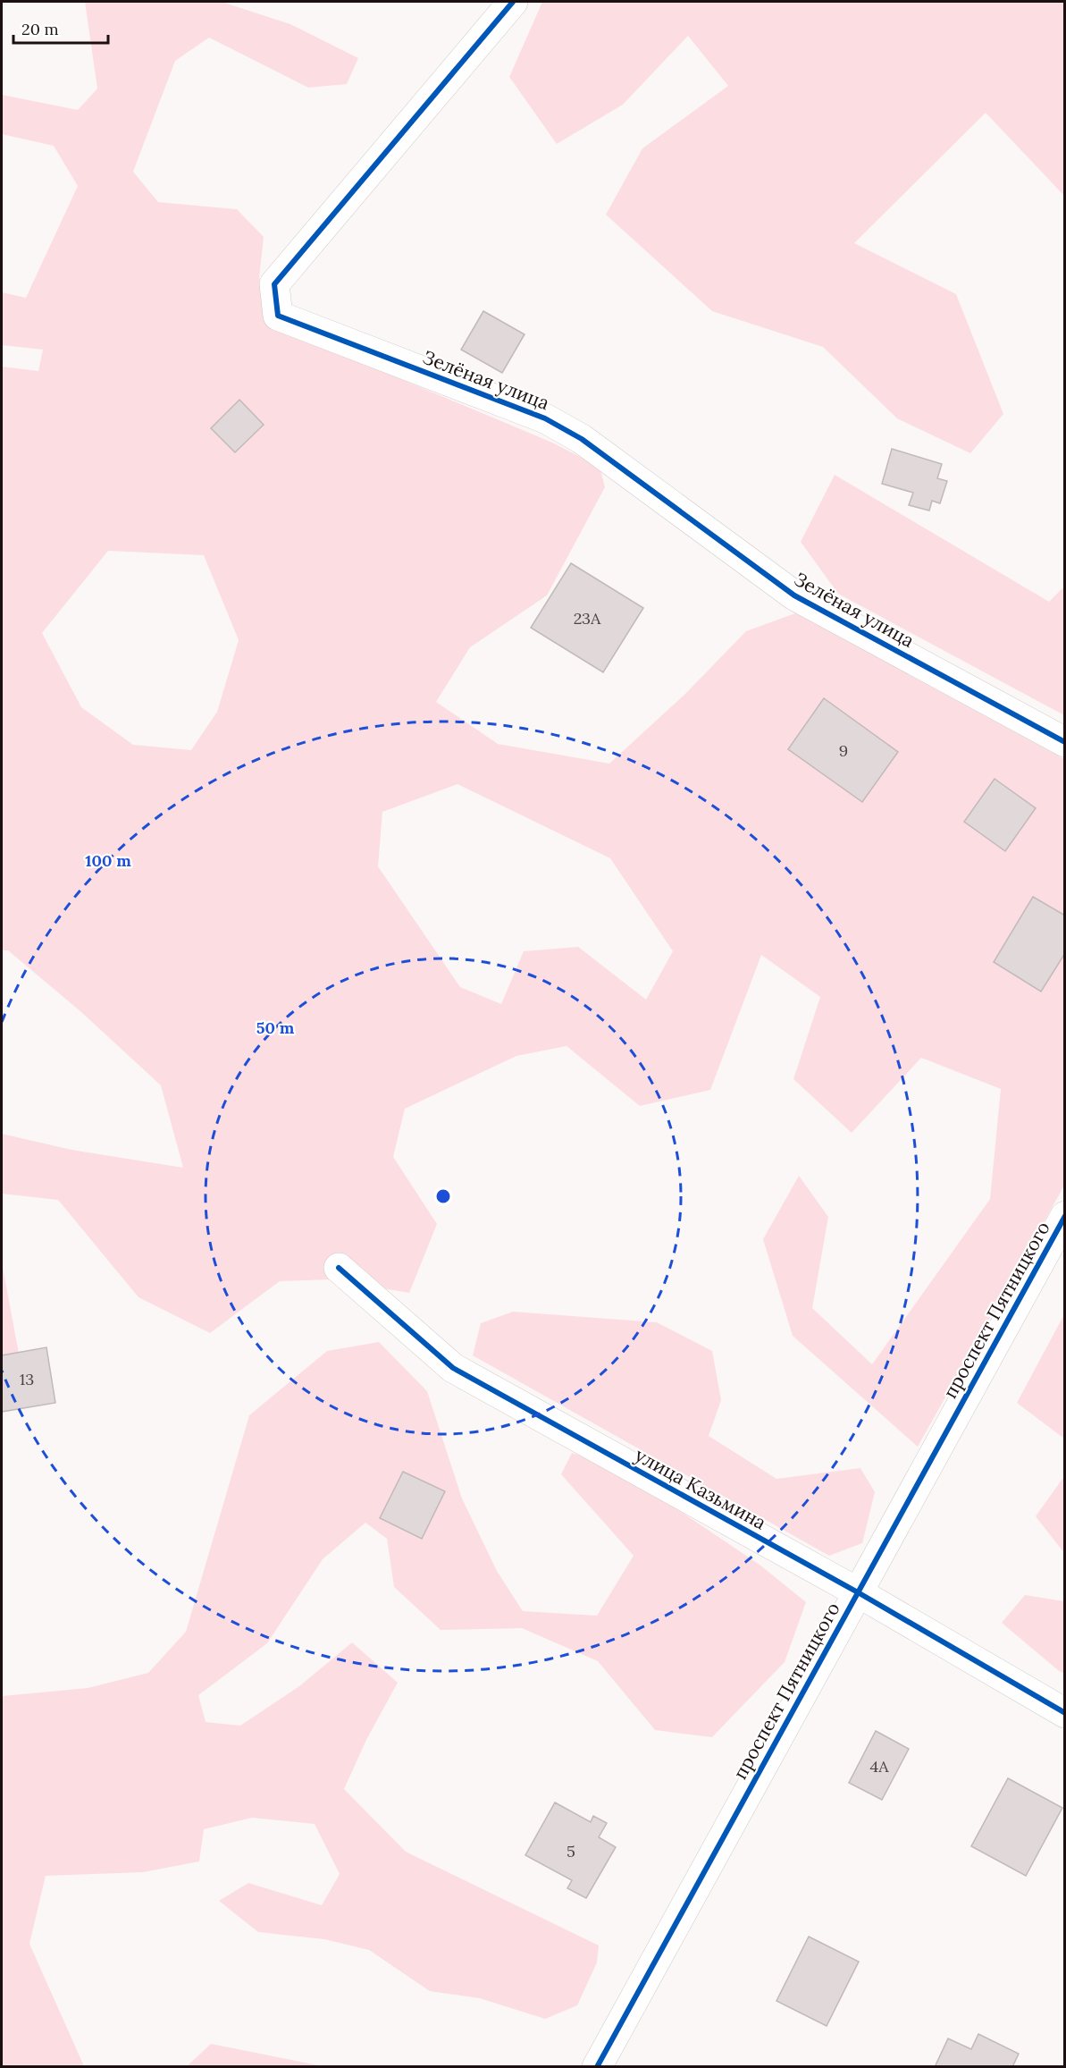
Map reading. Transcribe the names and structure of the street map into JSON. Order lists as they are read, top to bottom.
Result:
{
  "streets": {
    "street": ["Зелёная улица", "проспект Пятницкого", "улица Казьмина"]
  },
  "crossings": [
    ["проспект Пятницкого", "улица Казьмина"]
  ],
  "house_numbers": [
    "23А",
    "9",
    "13",
    "4А",
    "5"
  ],
  "scale_bar": "20 m",
  "rings": ["100 m", "50 m"]
}
